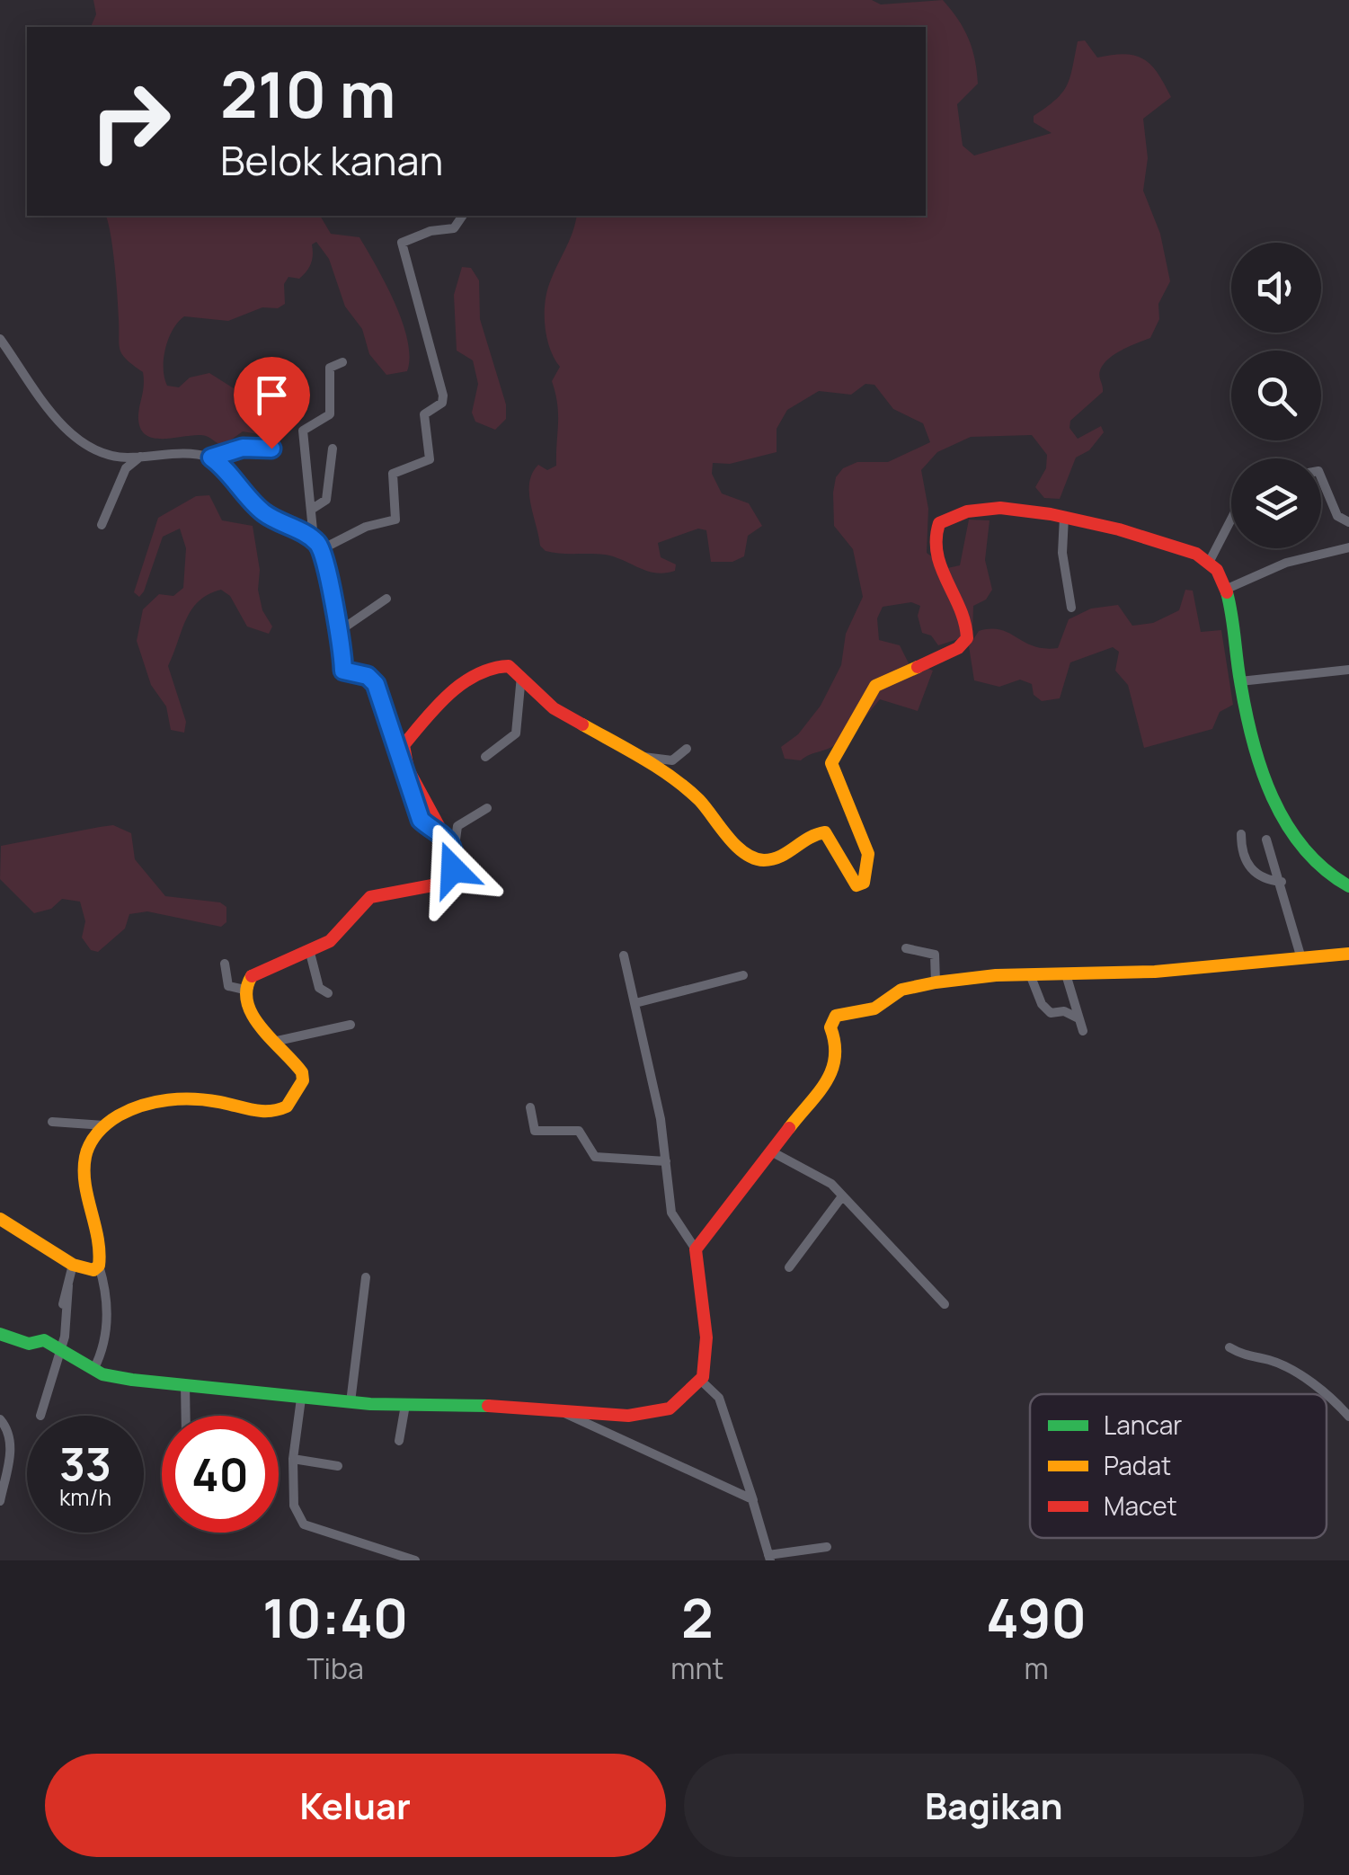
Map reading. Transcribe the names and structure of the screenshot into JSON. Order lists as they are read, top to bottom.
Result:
{
  "legend": ["Lancar", "Padat", "Macet"],
  "page": {
    "turn": ["210 m", "Belok kanan"],
    "speed": "33 km/h",
    "limit": "40",
    "eta": [
      "10:40",
      "Tiba",
      "2",
      "mnt",
      "490",
      "m"
    ],
    "buttons": ["Keluar", "Bagikan"]
  }
}
